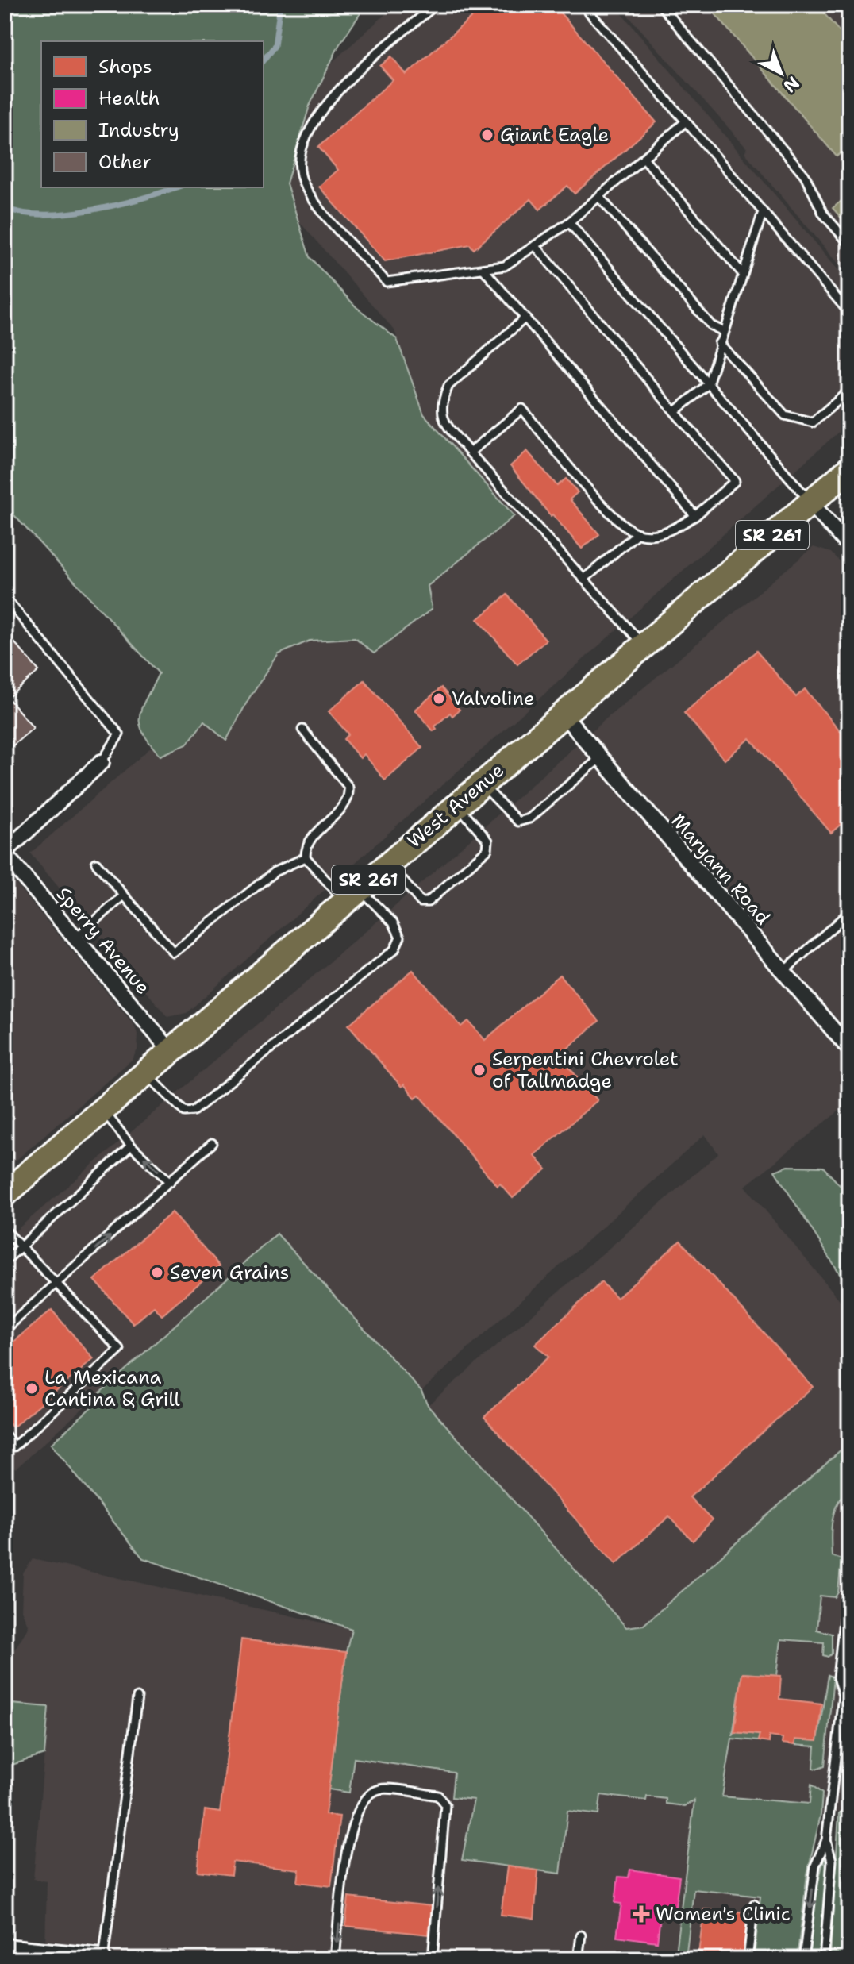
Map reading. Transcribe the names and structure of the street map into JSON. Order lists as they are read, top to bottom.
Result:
{
  "streets": {
    "main road": ["SR 261", "West Avenue"],
    "street": ["Maryann Road", "Sperry Avenue"]
  },
  "crossings": [
    ["West Avenue", "Maryann Road"],
    ["West Avenue", "Sperry Avenue"]
  ],
  "places": {
    "other": [
      "Giant Eagle",
      "Valvoline",
      "Serpentini Chevrolet of Tallmadge",
      "Seven Grains",
      "La Mexicana Cantina & Grill"
    ],
    "health": ["Women's Clinic"]
  },
  "legend": [
    "Shops",
    "Health",
    "Industry",
    "Other"
  ],
  "north": "bottom right"
}
